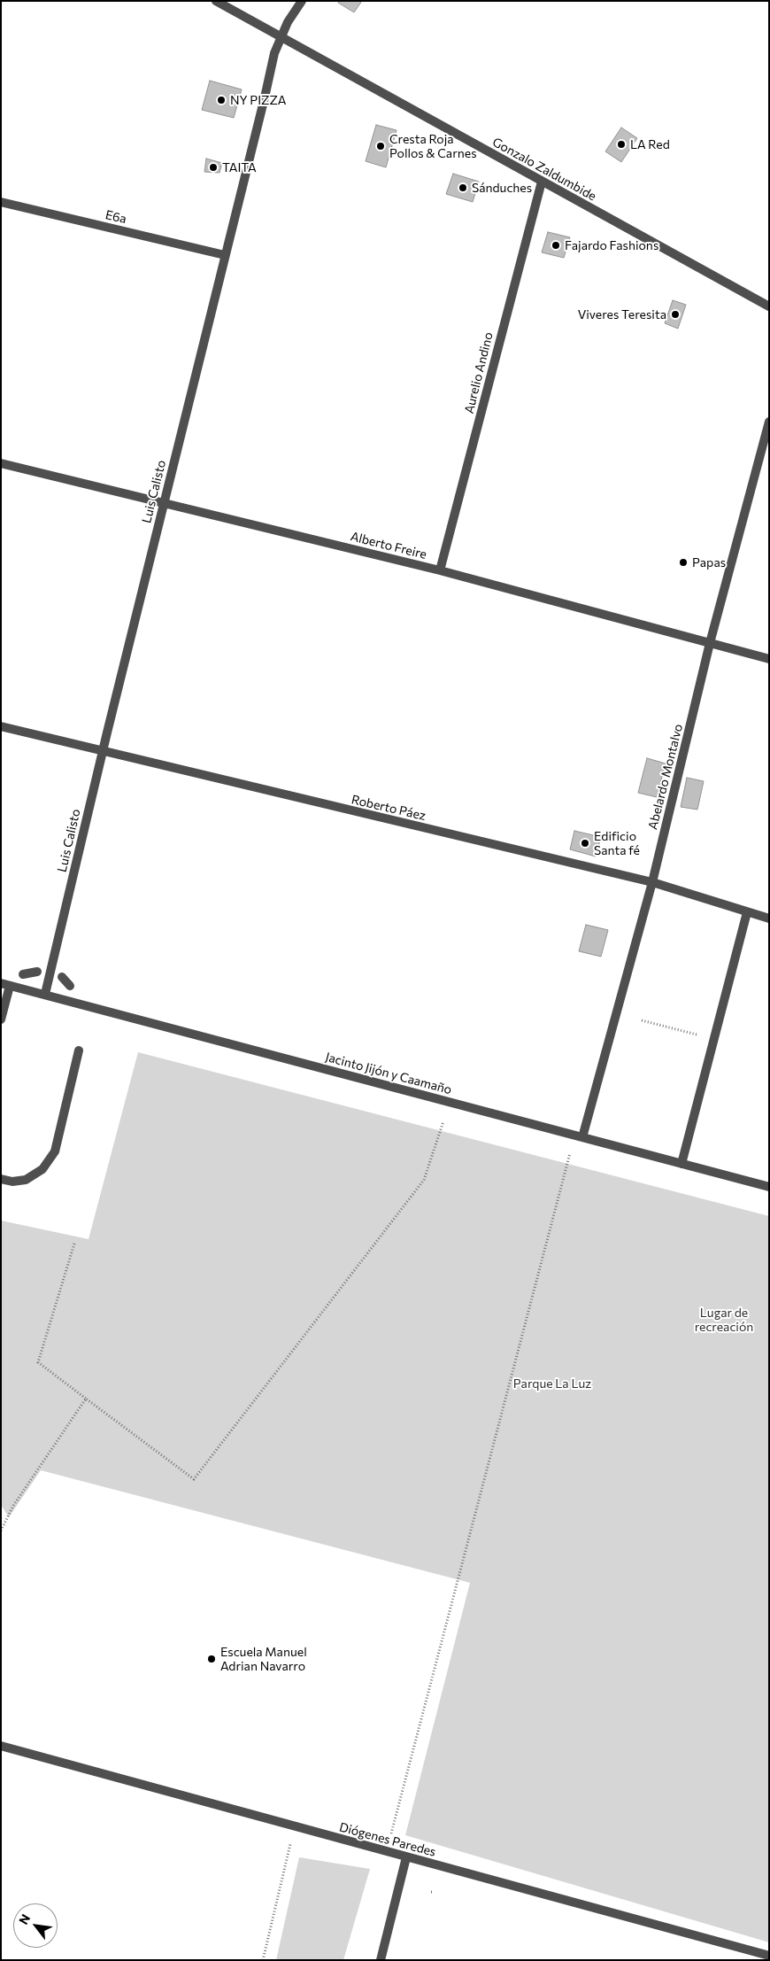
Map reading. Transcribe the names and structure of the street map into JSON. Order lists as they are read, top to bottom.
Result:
{
  "streets": {
    "street": [
      "Gonzalo Zaldumbide",
      "E6a",
      "Aurelio Andino",
      "Luis Calisto",
      "Alberto Freire",
      "Abelardo Montalvo",
      "Roberto Páez",
      "Jacinto Jijón y Caamaño",
      "Diógenes Paredes"
    ]
  },
  "crossings": [
    ["Gonzalo Zaldumbide", "Aurelio Andino"],
    ["Gonzalo Zaldumbide", "Luis Calisto"],
    ["E6a", "Luis Calisto"],
    ["Aurelio Andino", "Alberto Freire"],
    ["Luis Calisto", "Alberto Freire"],
    ["Luis Calisto", "Roberto Páez"],
    ["Luis Calisto", "Jacinto Jijón y Caamaño"],
    ["Alberto Freire", "Abelardo Montalvo"],
    ["Abelardo Montalvo", "Roberto Páez"],
    ["Abelardo Montalvo", "Jacinto Jijón y Caamaño"]
  ],
  "parks": ["Lugar de recreación", "Parque La Luz"],
  "places": [
    "NY PIZZA",
    "LA Red",
    "Cresta Roja Pollos & Carnes",
    "TAITA",
    "Sánduches",
    "Fajardo Fashions",
    "Viveres Teresita",
    "Papas",
    "Edificio Santa fé",
    "Escuela Manuel Adrian Navarro"
  ],
  "north": "top left"
}
